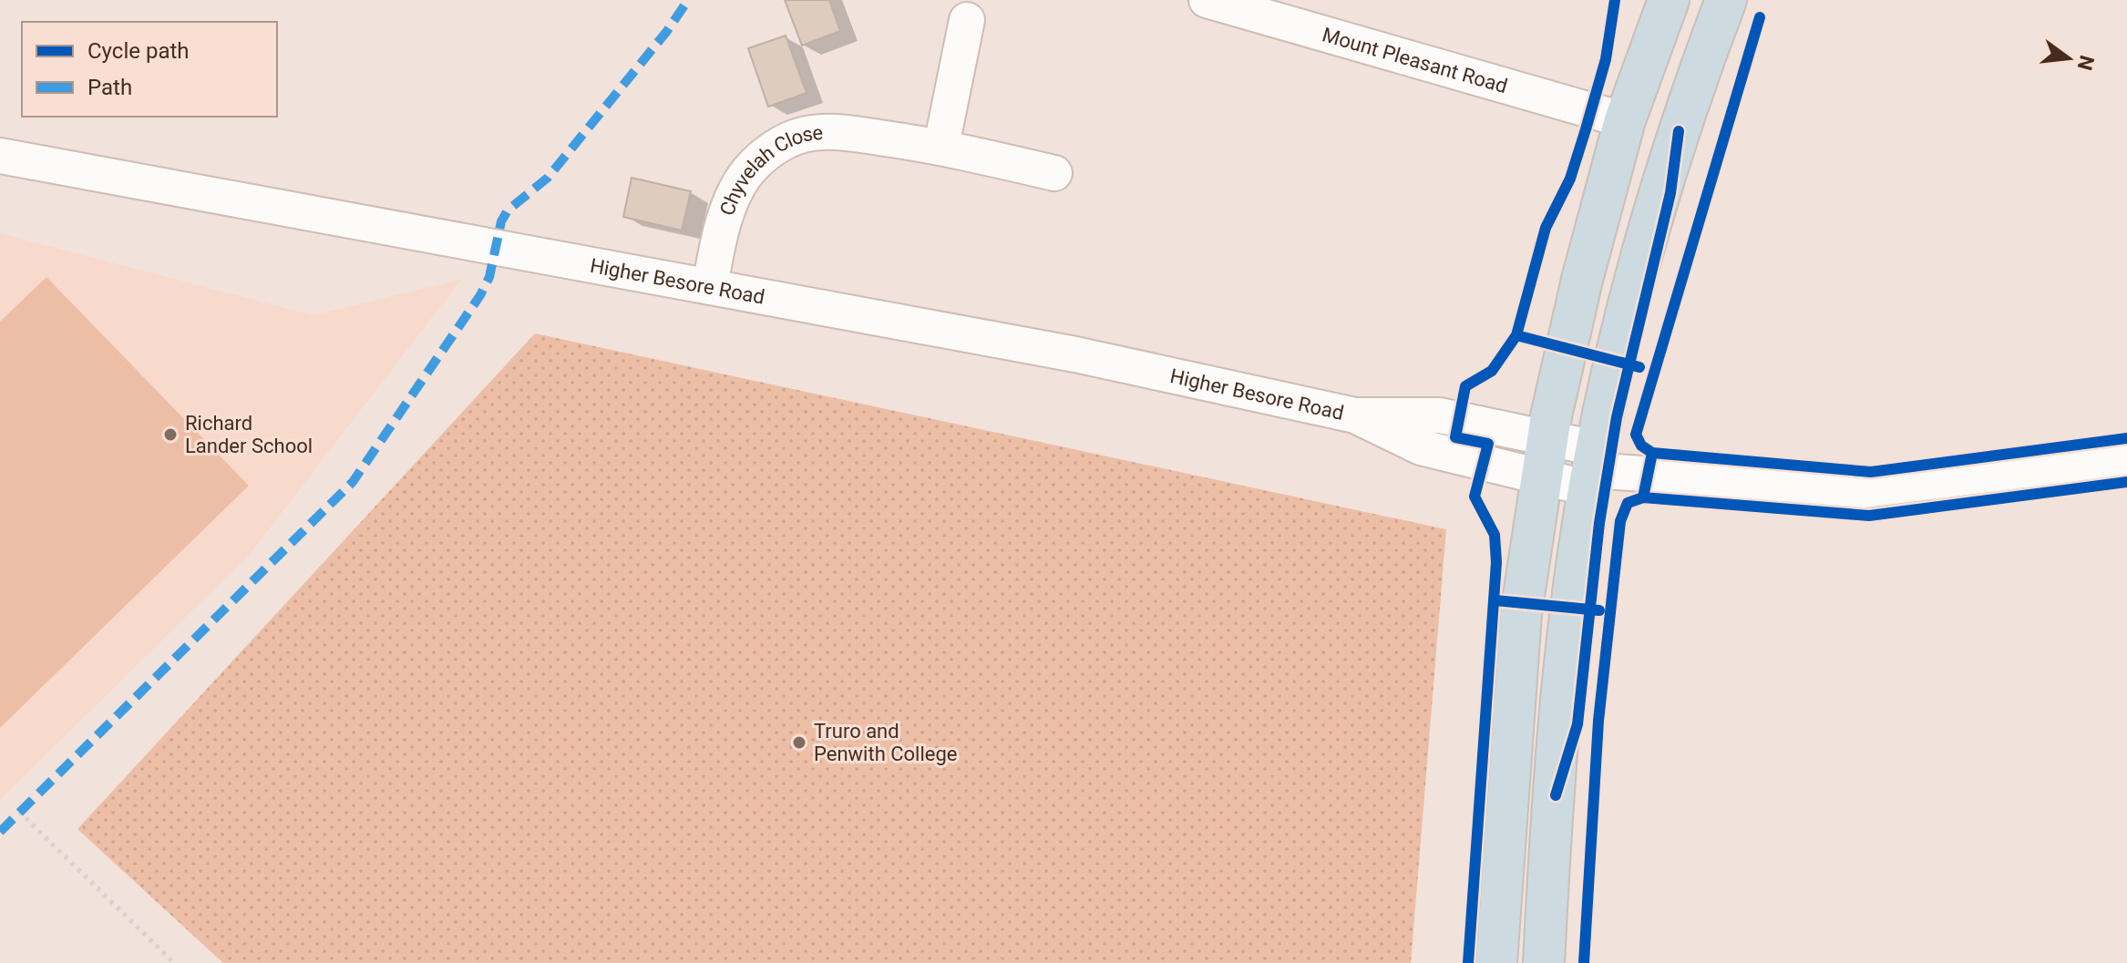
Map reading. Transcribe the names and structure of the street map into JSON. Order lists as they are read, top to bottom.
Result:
{
  "streets": {
    "street": ["Mount Pleasant Road", "Chyvelah Close", "Higher Besore Road"]
  },
  "crossings": [
    ["Chyvelah Close", "Higher Besore Road"]
  ],
  "places": ["Richard Lander School", "Truro and Penwith College"],
  "legend": ["Cycle path", "Path"],
  "north": "right"
}
